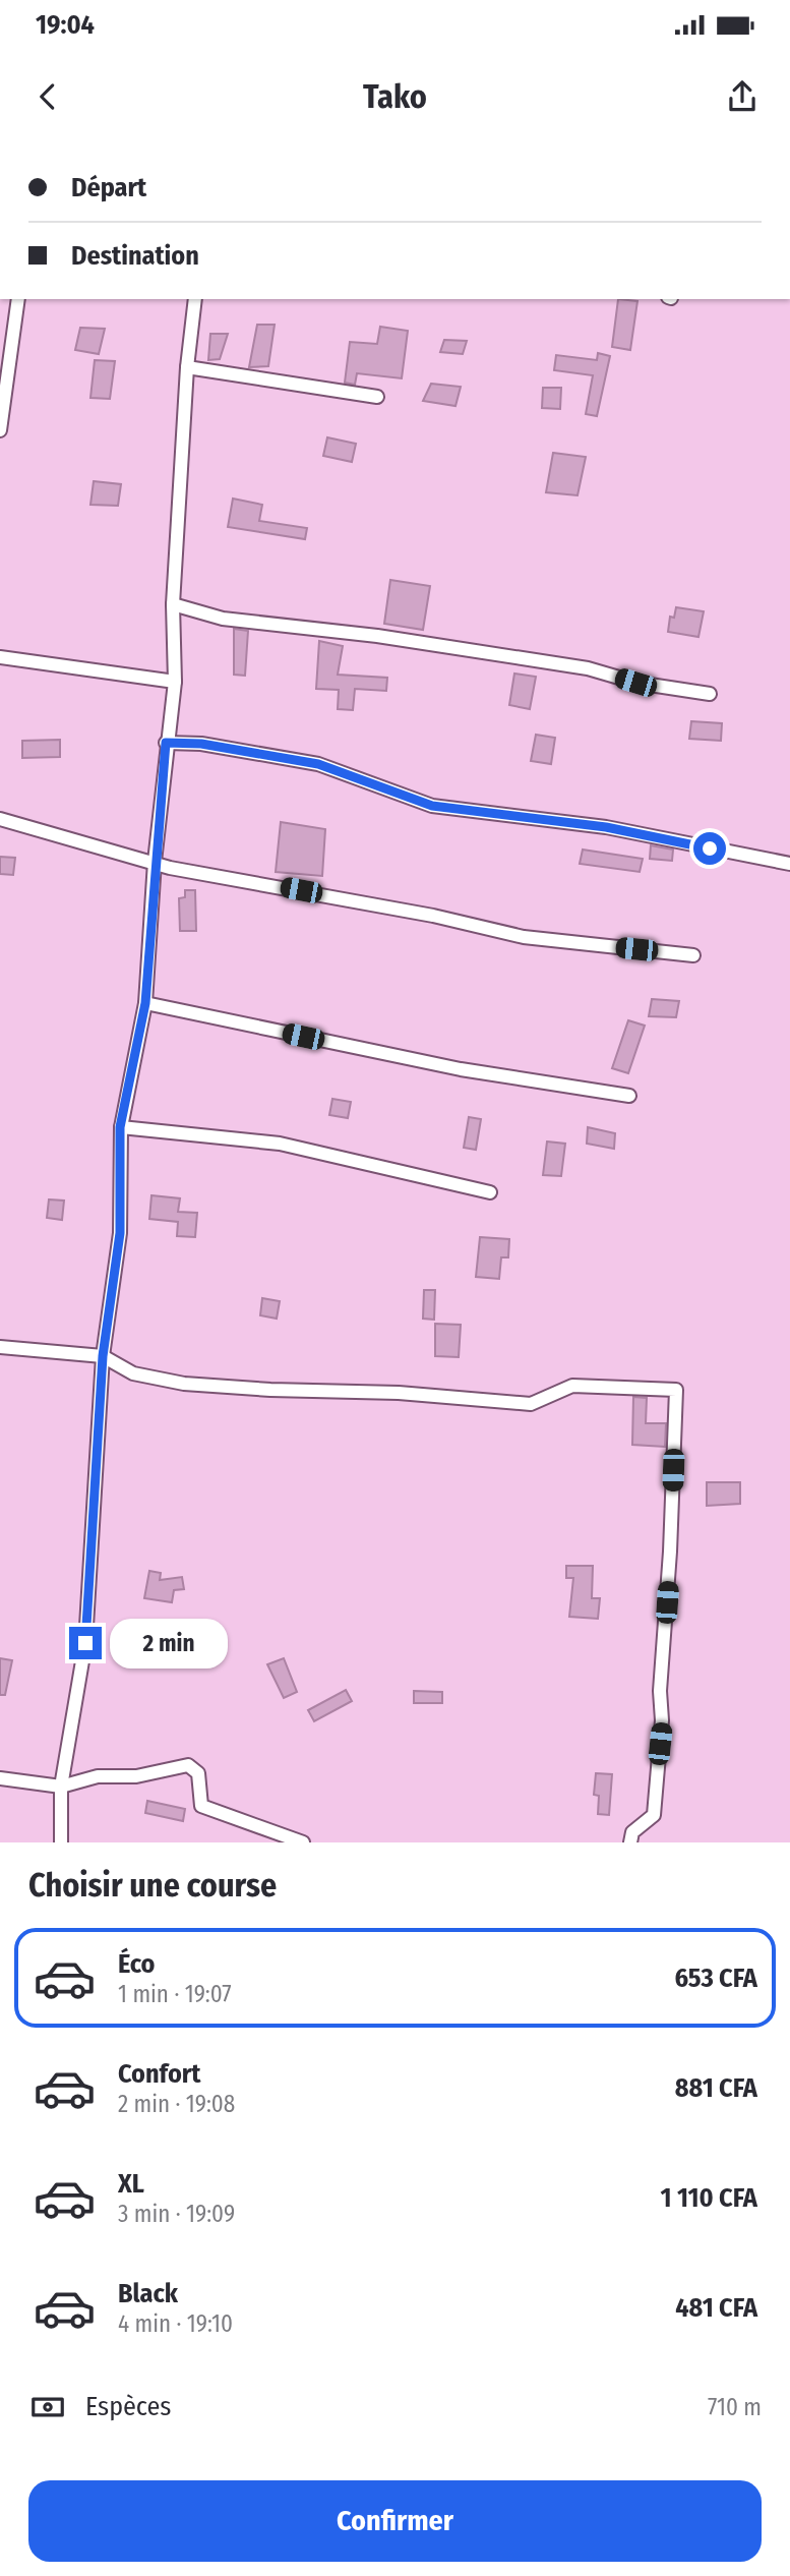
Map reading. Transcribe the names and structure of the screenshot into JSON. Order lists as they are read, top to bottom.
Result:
{
  "page": {
    "status": "19:04",
    "header": "Tako",
    "banner": ["Départ", "Destination"],
    "bubble": "2 min",
    "heading": "Choisir une course",
    "list": [
      {
        "name": "Éco",
        "note": "1 min · 19:07",
        "value": "653 CFA"
      },
      {
        "name": "Confort",
        "note": "2 min · 19:08",
        "value": "881 CFA"
      },
      {
        "name": "XL",
        "note": "3 min · 19:09",
        "value": "1 110 CFA"
      },
      {
        "name": "Black",
        "note": "4 min · 19:10",
        "value": "481 CFA"
      }
    ],
    "pay": ["Espèces", "710 m"],
    "buttons": "Confirmer"
  }
}
